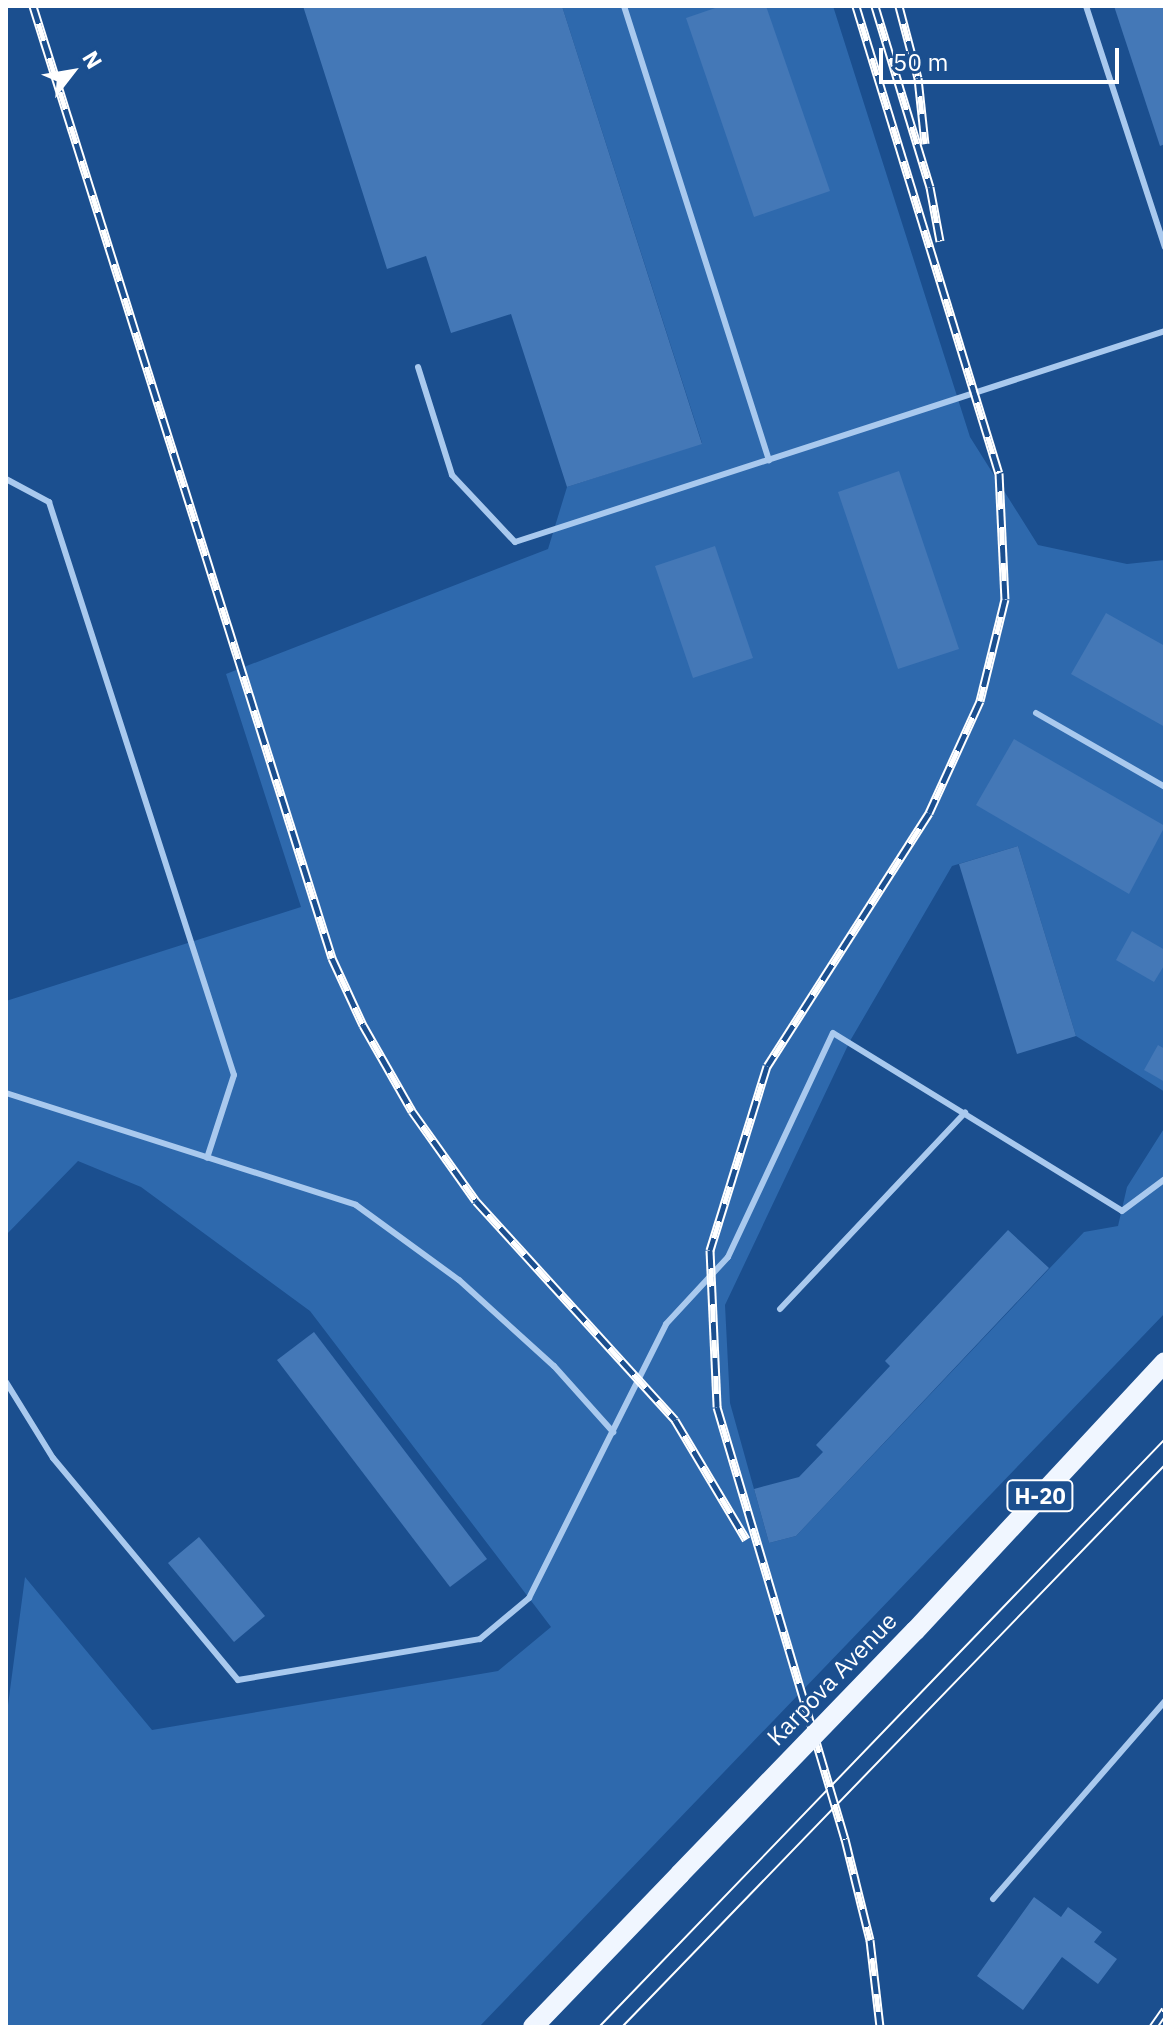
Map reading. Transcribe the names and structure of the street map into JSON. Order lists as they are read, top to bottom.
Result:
{
  "streets": {
    "main road": ["Н-20", "Karpova Avenue"]
  },
  "scale_bar": "50 m",
  "north": "top right"
}
